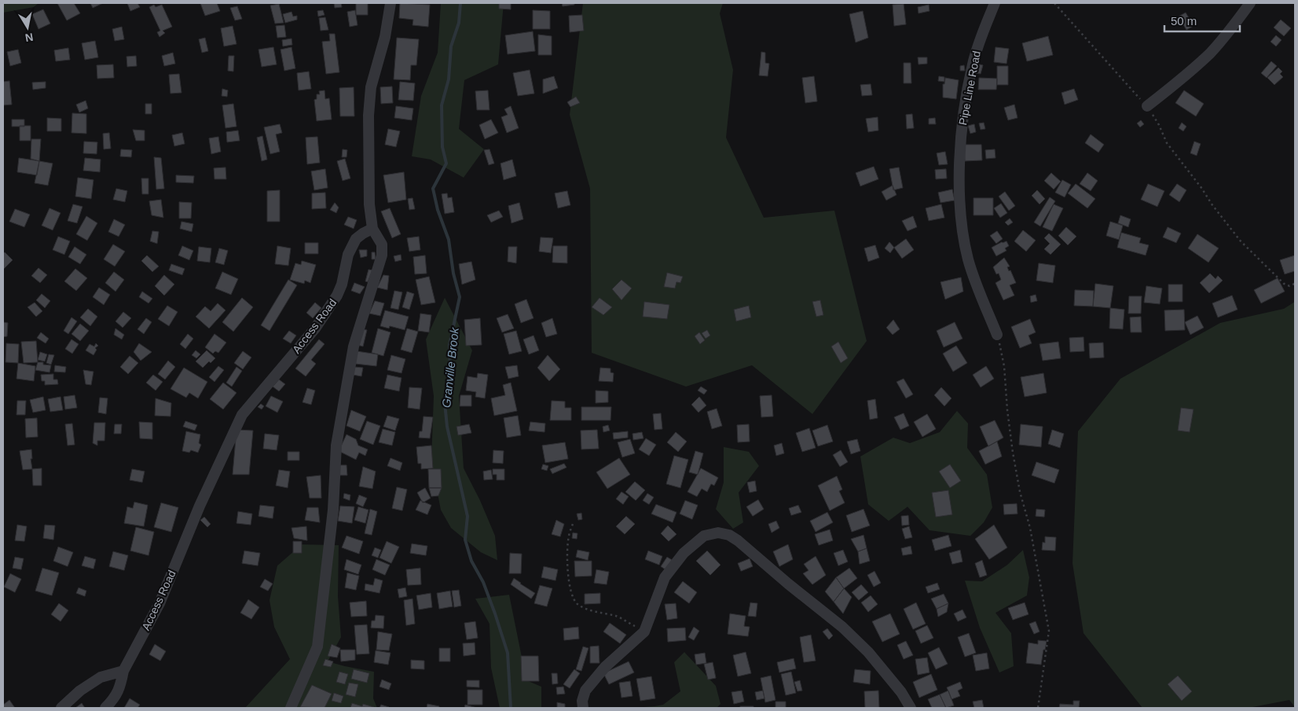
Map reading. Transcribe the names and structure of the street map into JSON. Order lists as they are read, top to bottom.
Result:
{
  "streets": {
    "street": ["Pipe Line Road", "Access Road"]
  },
  "water": ["Granville Brook"],
  "scale_bar": "50 m",
  "north": "bottom"
}
